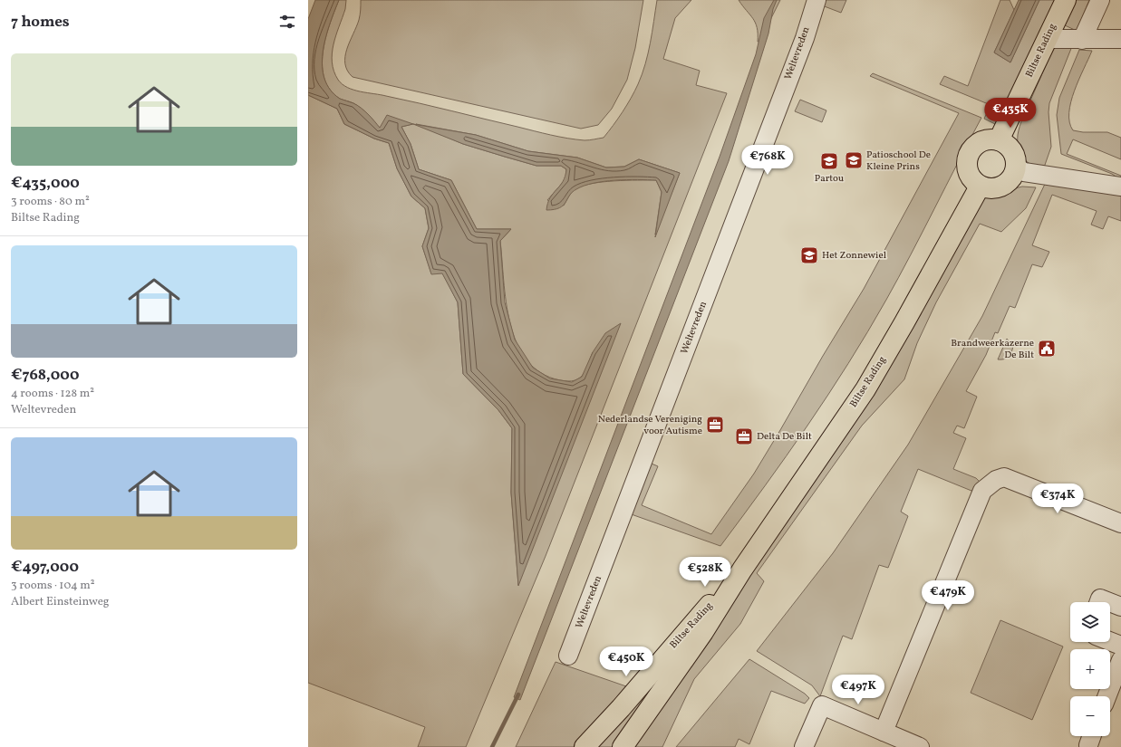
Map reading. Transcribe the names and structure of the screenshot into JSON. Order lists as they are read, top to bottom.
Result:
{
  "streets": {
    "main road": ["Biltse Rading"],
    "street": ["Weltevreden"]
  },
  "places": {
    "school or university": ["Patioschool De Kleine Prins", "Partou", "Het Zonnewiel"],
    "public building": ["Brandweerkazerne De Bilt"],
    "office": ["Nederlandse Vereniging voor Autisme", "Delta De Bilt"]
  },
  "page": {
    "heading": "7 homes",
    "list": [
      {
        "name": "€435,000",
        "note": "3 rooms · 80 m² · Biltse Rading"
      },
      {
        "name": "€768,000",
        "note": "4 rooms · 128 m² · Weltevreden"
      },
      {
        "name": "€497,000",
        "note": "3 rooms · 104 m² · Albert Einsteinweg"
      }
    ],
    "price": [
      "€435K",
      "€768K",
      "€374K",
      "€528K",
      "€479K",
      "€450K",
      "€497K"
    ],
    "map_buttons": ["+", "−"]
  }
}
